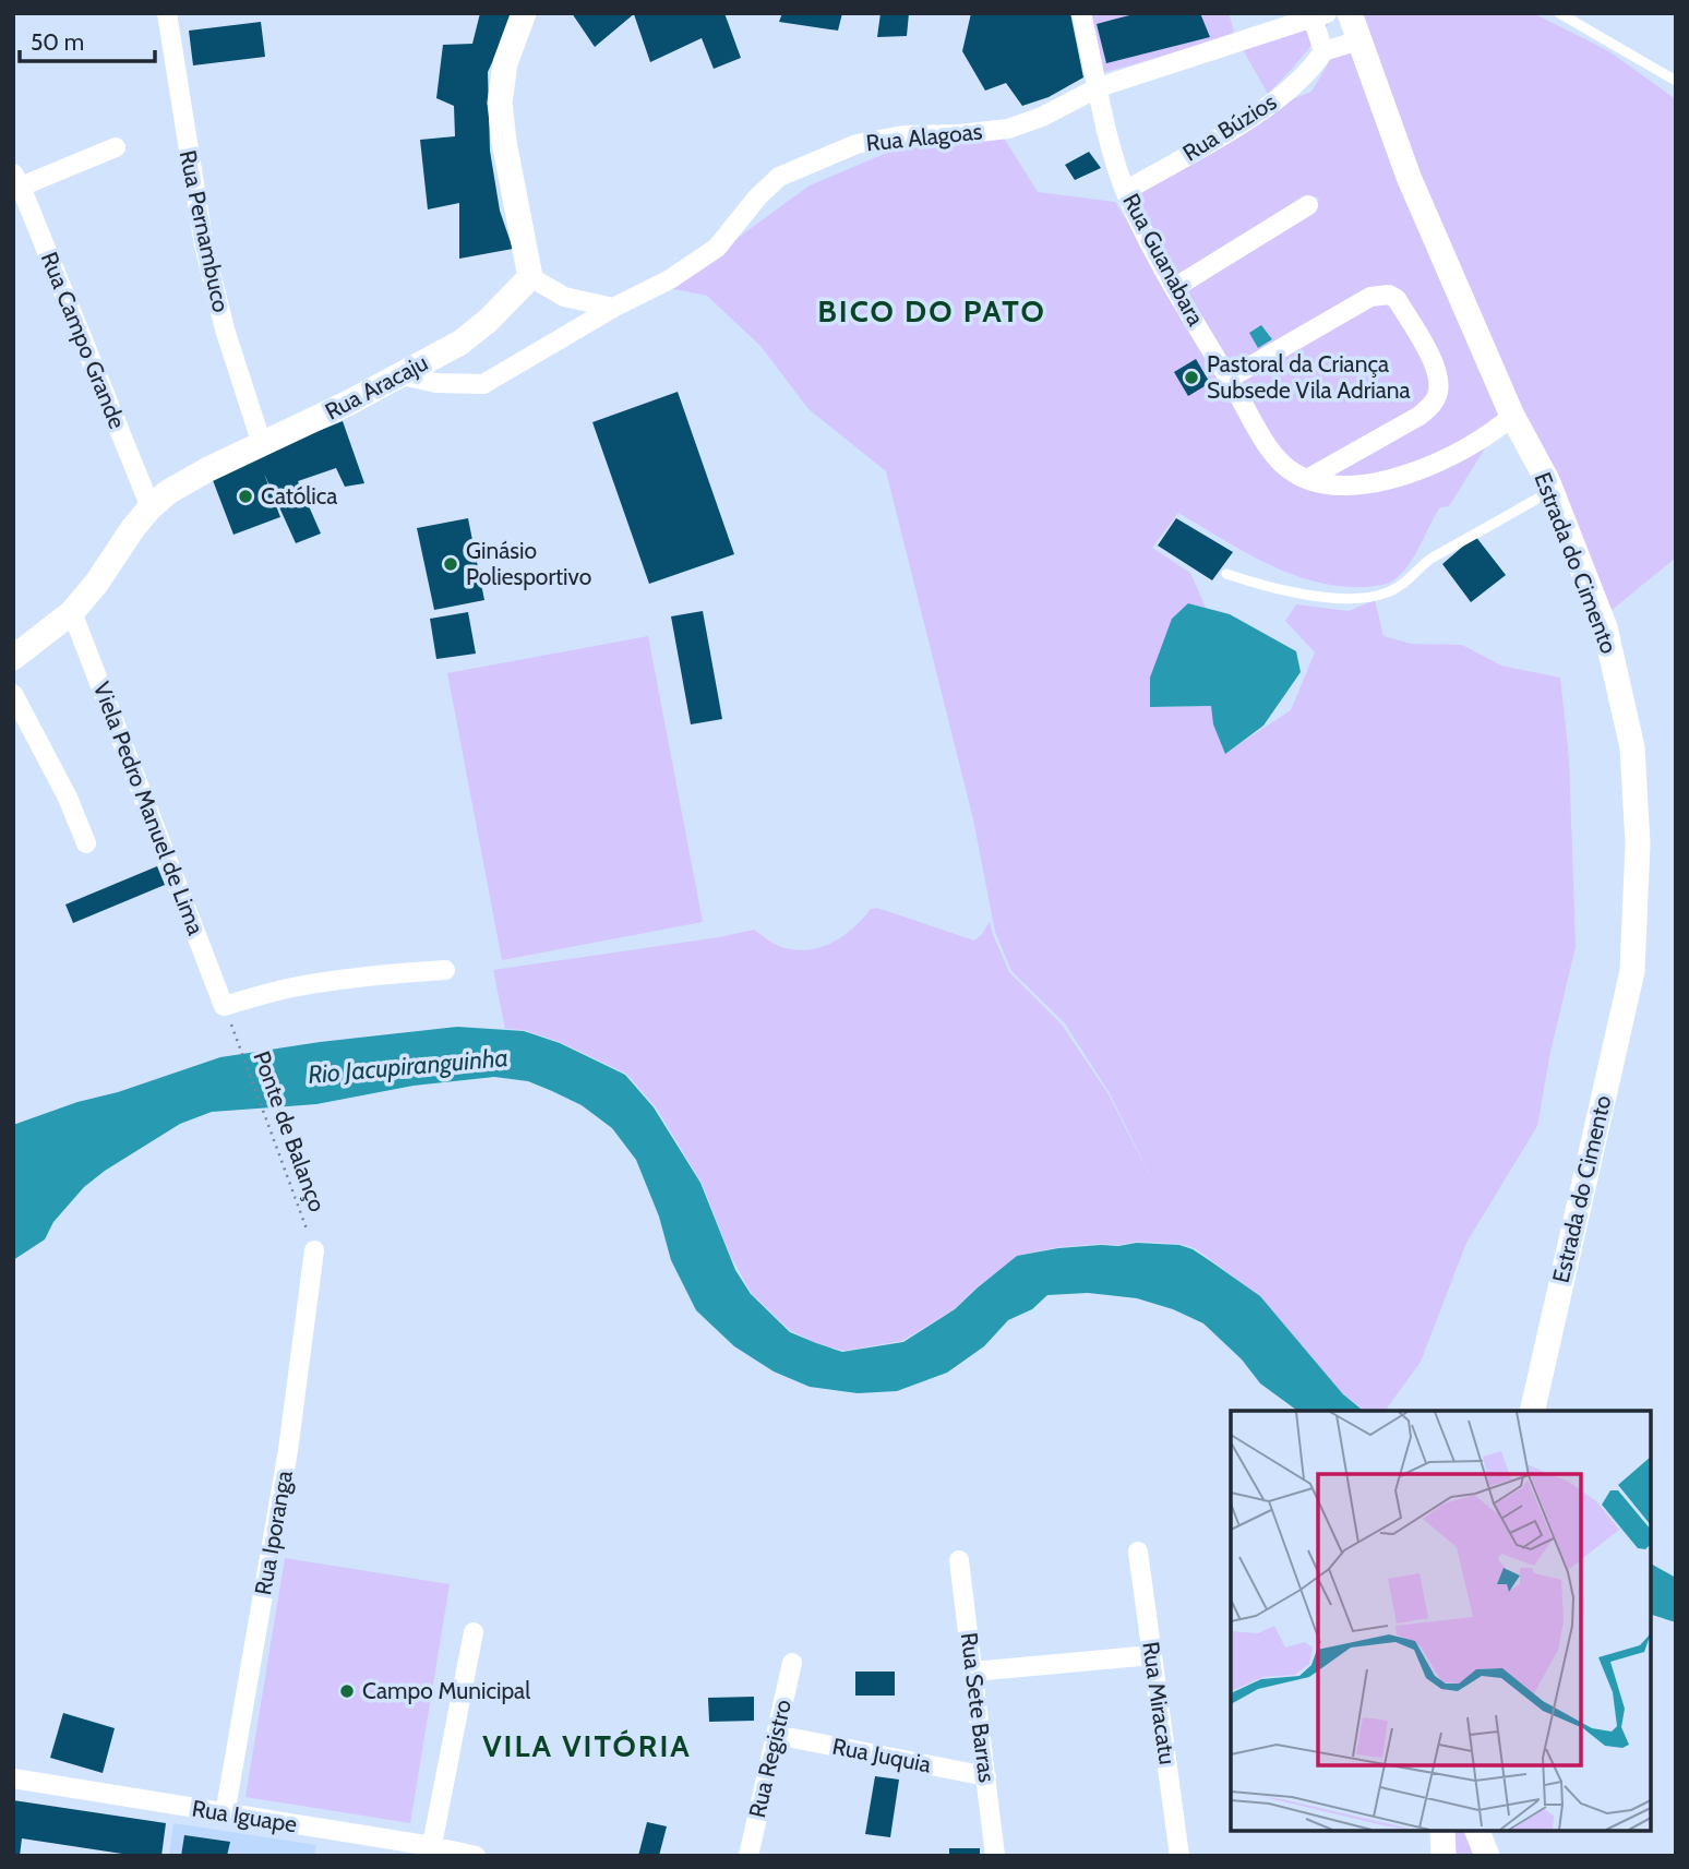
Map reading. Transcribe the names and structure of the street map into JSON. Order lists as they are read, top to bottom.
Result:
{
  "streets": {
    "street": [
      "Rua Búzios",
      "Rua Alagoas",
      "Rua Pernambuco",
      "Rua Guanabara",
      "Rua Campo Grande",
      "Rua Aracaju",
      "Estrada do Cimento",
      "Viela Pedro Manuel de Lima",
      "Rua Iporanga",
      "Rua Miracatu",
      "Rua Sete Barras",
      "Rua Juquia",
      "Rua Registro",
      "Rua Iguape"
    ],
    "path": ["Ponte de Balanço"]
  },
  "crossings": [
    ["Rua Búzios", "Rua Guanabara"],
    ["Rua Alagoas", "Rua Guanabara"],
    ["Rua Alagoas", "Rua Aracaju"],
    ["Rua Pernambuco", "Rua Aracaju"],
    ["Rua Guanabara", "Estrada do Cimento"],
    ["Rua Campo Grande", "Rua Aracaju"],
    ["Rua Aracaju", "Viela Pedro Manuel de Lima"],
    ["Viela Pedro Manuel de Lima", "Ponte de Balanço"],
    ["Ponte de Balanço", "Rua Iporanga"],
    ["Rua Iporanga", "Rua Iguape"],
    ["Rua Sete Barras", "Rua Juquia"],
    ["Rua Juquia", "Rua Registro"]
  ],
  "districts": ["BICO DO PATO", "VILA VITÓRIA"],
  "water": ["Rio Jacupiranguinha"],
  "places": [
    "Pastoral da Criança Subsede Vila Adriana",
    "Católica",
    "Ginásio Poliesportivo",
    "Campo Municipal"
  ],
  "scale_bar": "50 m"
}
